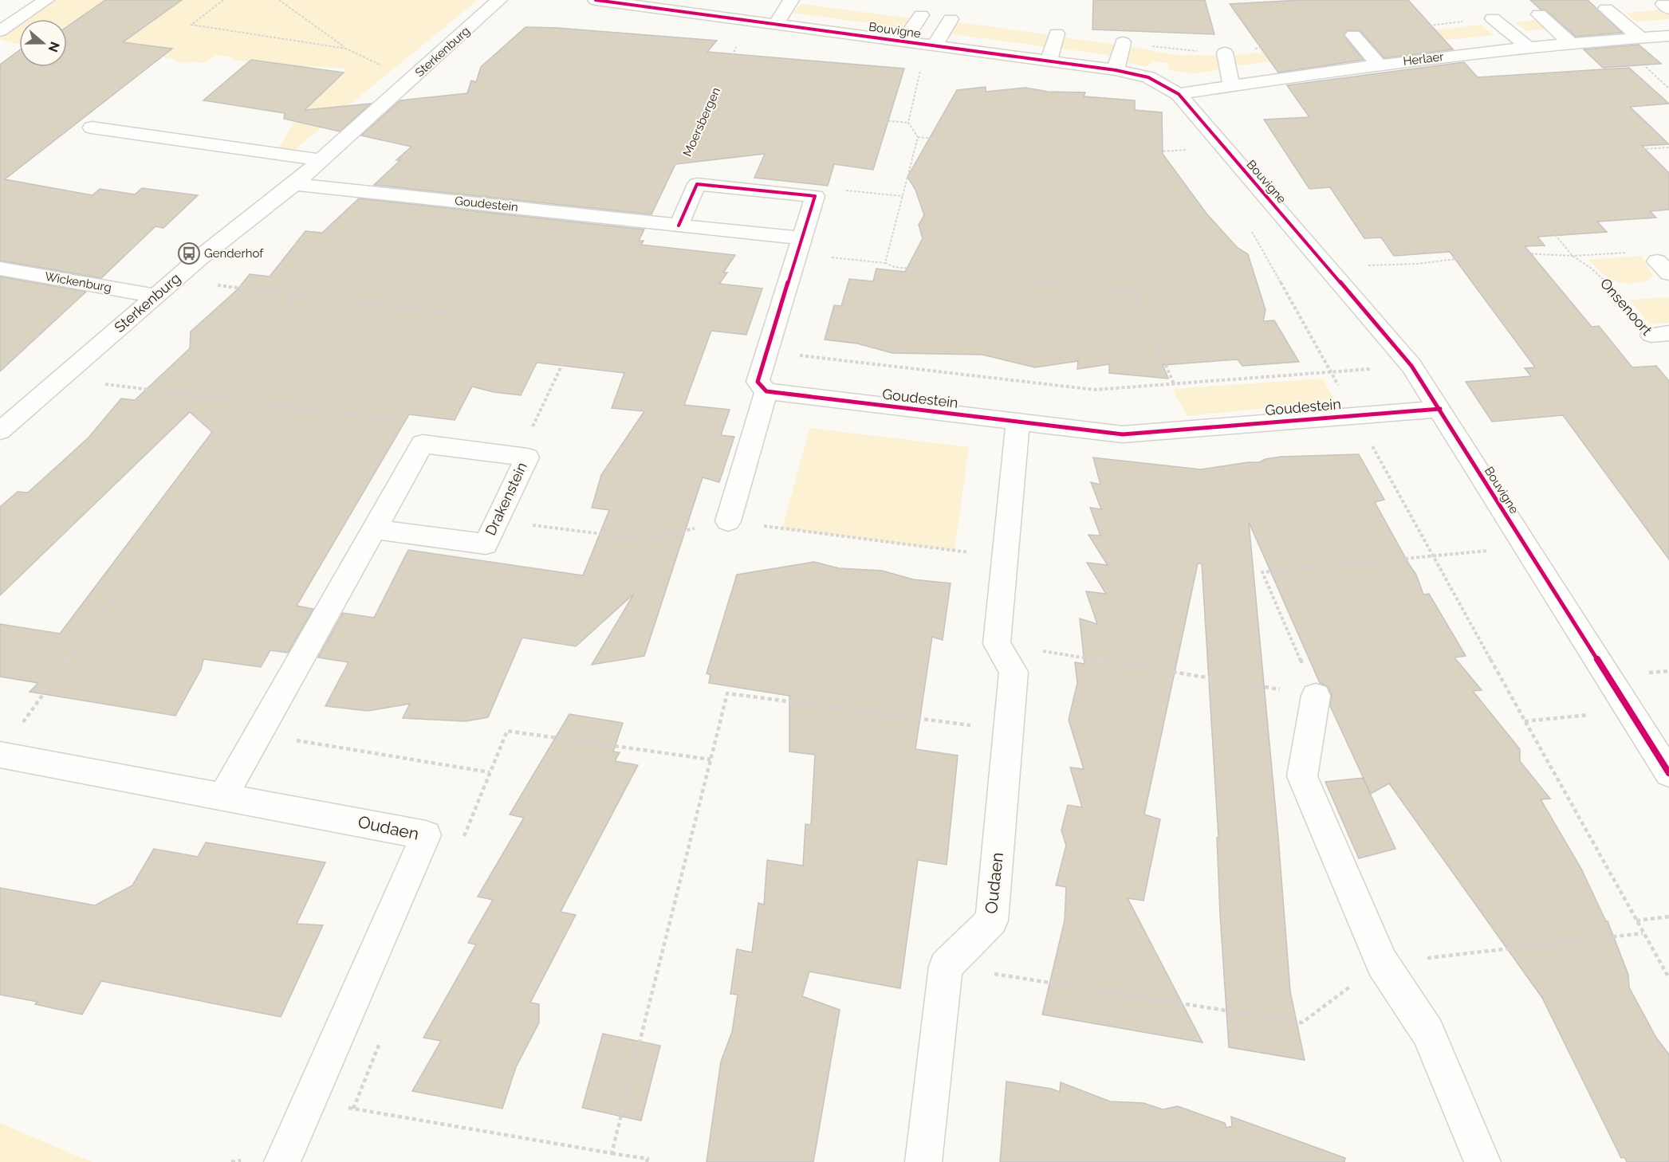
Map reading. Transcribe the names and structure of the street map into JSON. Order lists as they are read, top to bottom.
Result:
{
  "streets": {
    "street": [
      "Bouvigne",
      "Sterkenburg",
      "Herlaer",
      "Goudestein",
      "Wickenburg",
      "Drakenstein",
      "Oudaen"
    ],
    "path": ["Moersbergen", "Onsenoort"]
  },
  "crossings": [
    ["Bouvigne", "Herlaer"],
    ["Bouvigne", "Moersbergen"],
    ["Bouvigne", "Goudestein"],
    ["Sterkenburg", "Goudestein"],
    ["Sterkenburg", "Wickenburg"]
  ],
  "places": {
    "bus stop": ["Genderhof"]
  },
  "north": "right"
}
